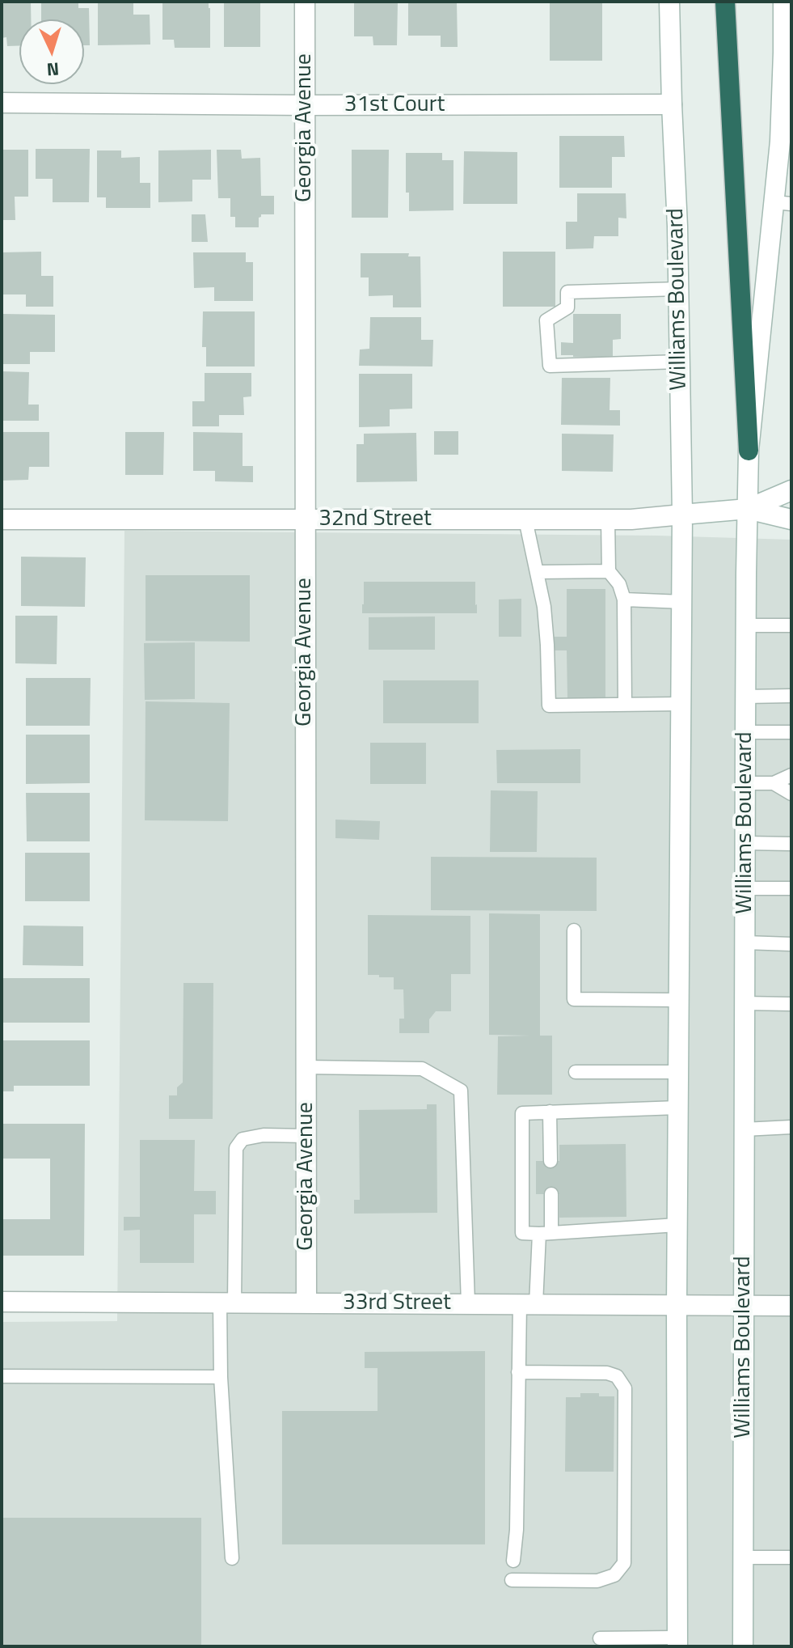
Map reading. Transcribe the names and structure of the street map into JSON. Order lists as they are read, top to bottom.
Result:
{
  "streets": {
    "street": [
      "31st Court",
      "Georgia Avenue",
      "Williams Boulevard",
      "32nd Street",
      "33rd Street"
    ]
  },
  "crossings": [
    ["31st Court", "Georgia Avenue"],
    ["31st Court", "Williams Boulevard"],
    ["Georgia Avenue", "32nd Street"],
    ["Georgia Avenue", "33rd Street"],
    ["Williams Boulevard", "32nd Street"],
    ["Williams Boulevard", "33rd Street"]
  ],
  "north": "bottom"
}
